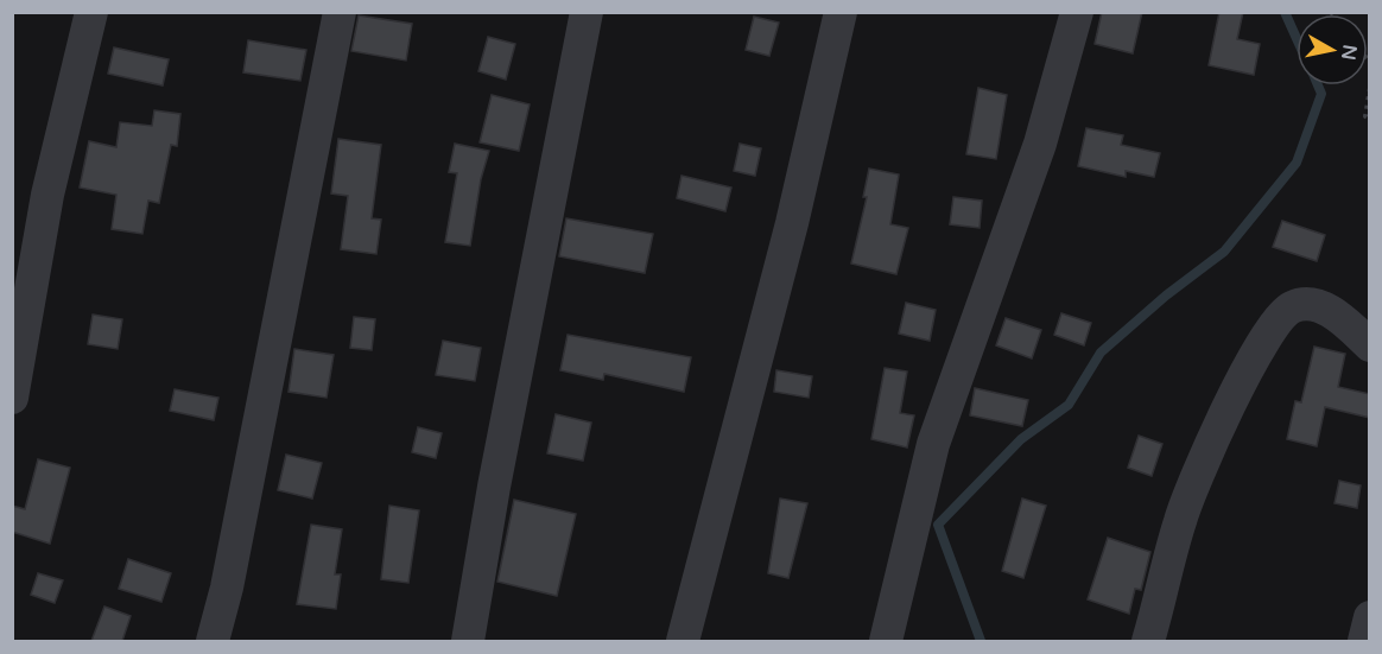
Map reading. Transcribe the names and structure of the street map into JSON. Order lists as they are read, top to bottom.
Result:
{
  "north": "right"
}
